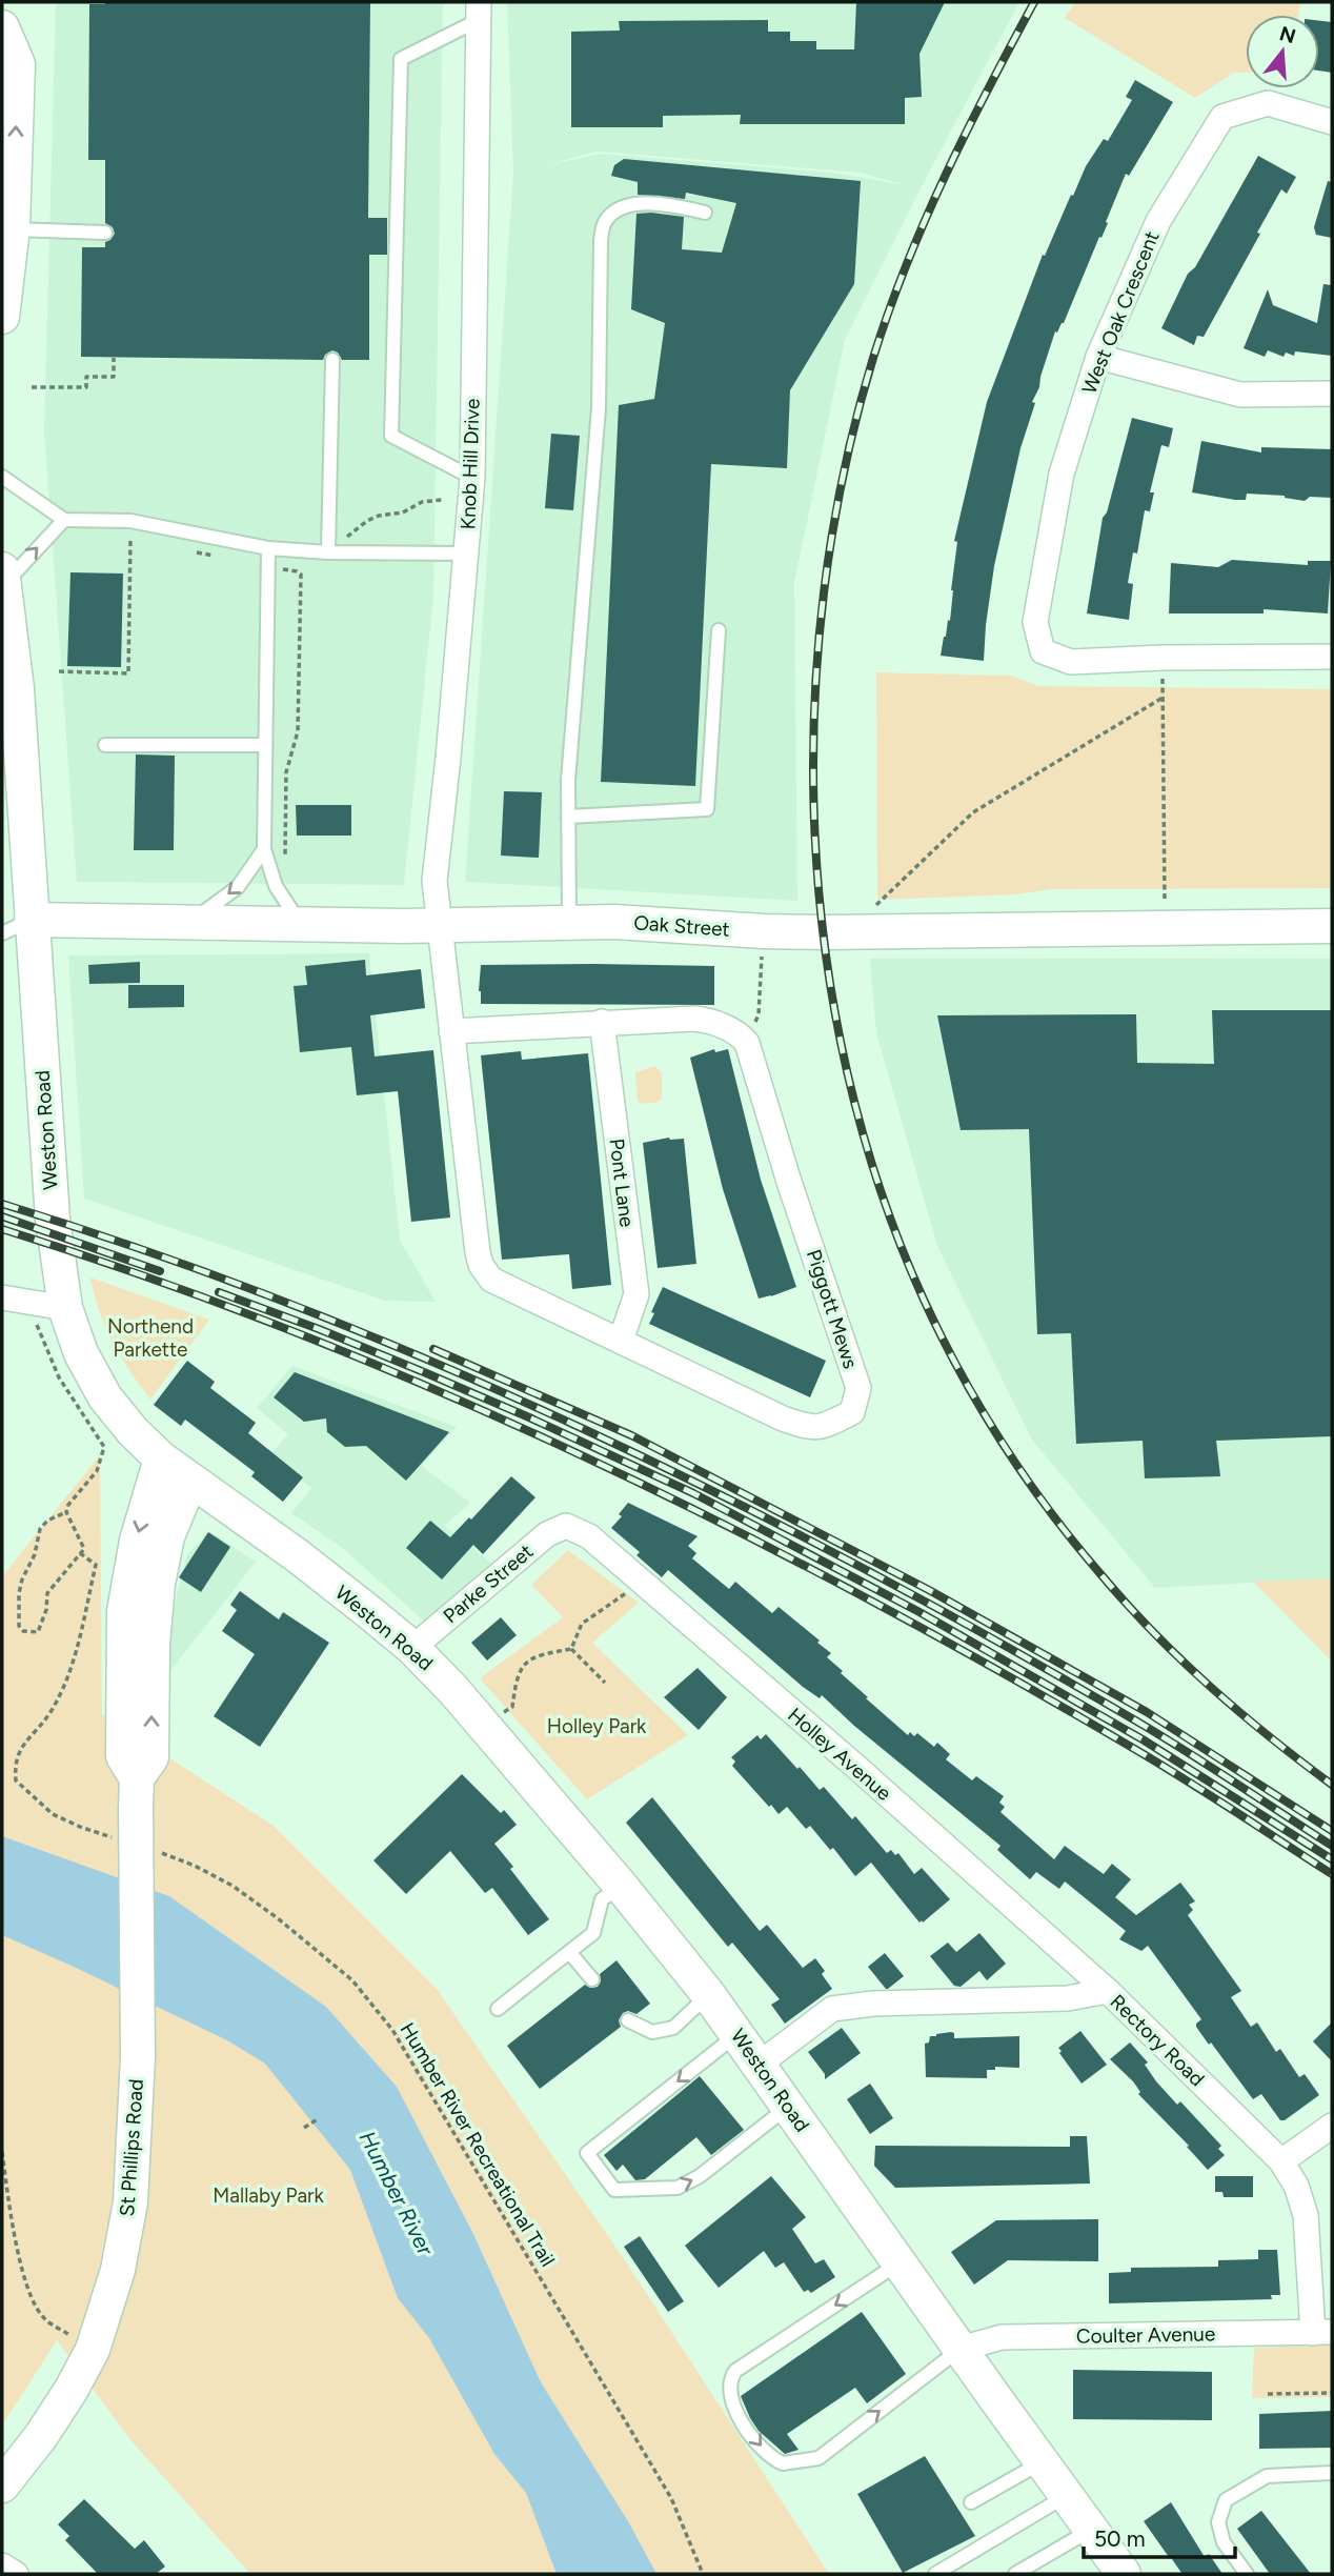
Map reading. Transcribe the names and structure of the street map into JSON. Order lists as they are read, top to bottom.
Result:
{
  "streets": {
    "main road": ["Oak Street", "Weston Road", "St Phillips Road"],
    "street": [
      "West Oak Crescent",
      "Knob Hill Drive",
      "Pont Lane",
      "Piggott Mews",
      "Parke Street",
      "Holley Avenue",
      "Rectory Road",
      "Coulter Avenue"
    ],
    "path": ["Humber River Recreational Trail"]
  },
  "crossings": [
    ["Knob Hill Drive", "Oak Street"],
    ["Knob Hill Drive", "Piggott Mews"],
    ["Oak Street", "Weston Road"],
    ["Oak Street", "Piggott Mews"],
    ["Weston Road", "Parke Street"],
    ["Weston Road", "Rectory Road"],
    ["Weston Road", "St Phillips Road"],
    ["Weston Road", "Coulter Avenue"],
    ["Pont Lane", "Piggott Mews"],
    ["Parke Street", "Holley Avenue"],
    ["Holley Avenue", "Rectory Road"],
    ["Rectory Road", "Coulter Avenue"]
  ],
  "water": ["Humber River"],
  "parks": ["Northend Parkette", "Holley Park", "Mallaby Park"],
  "scale_bar": "50 m",
  "north": "top"
}
